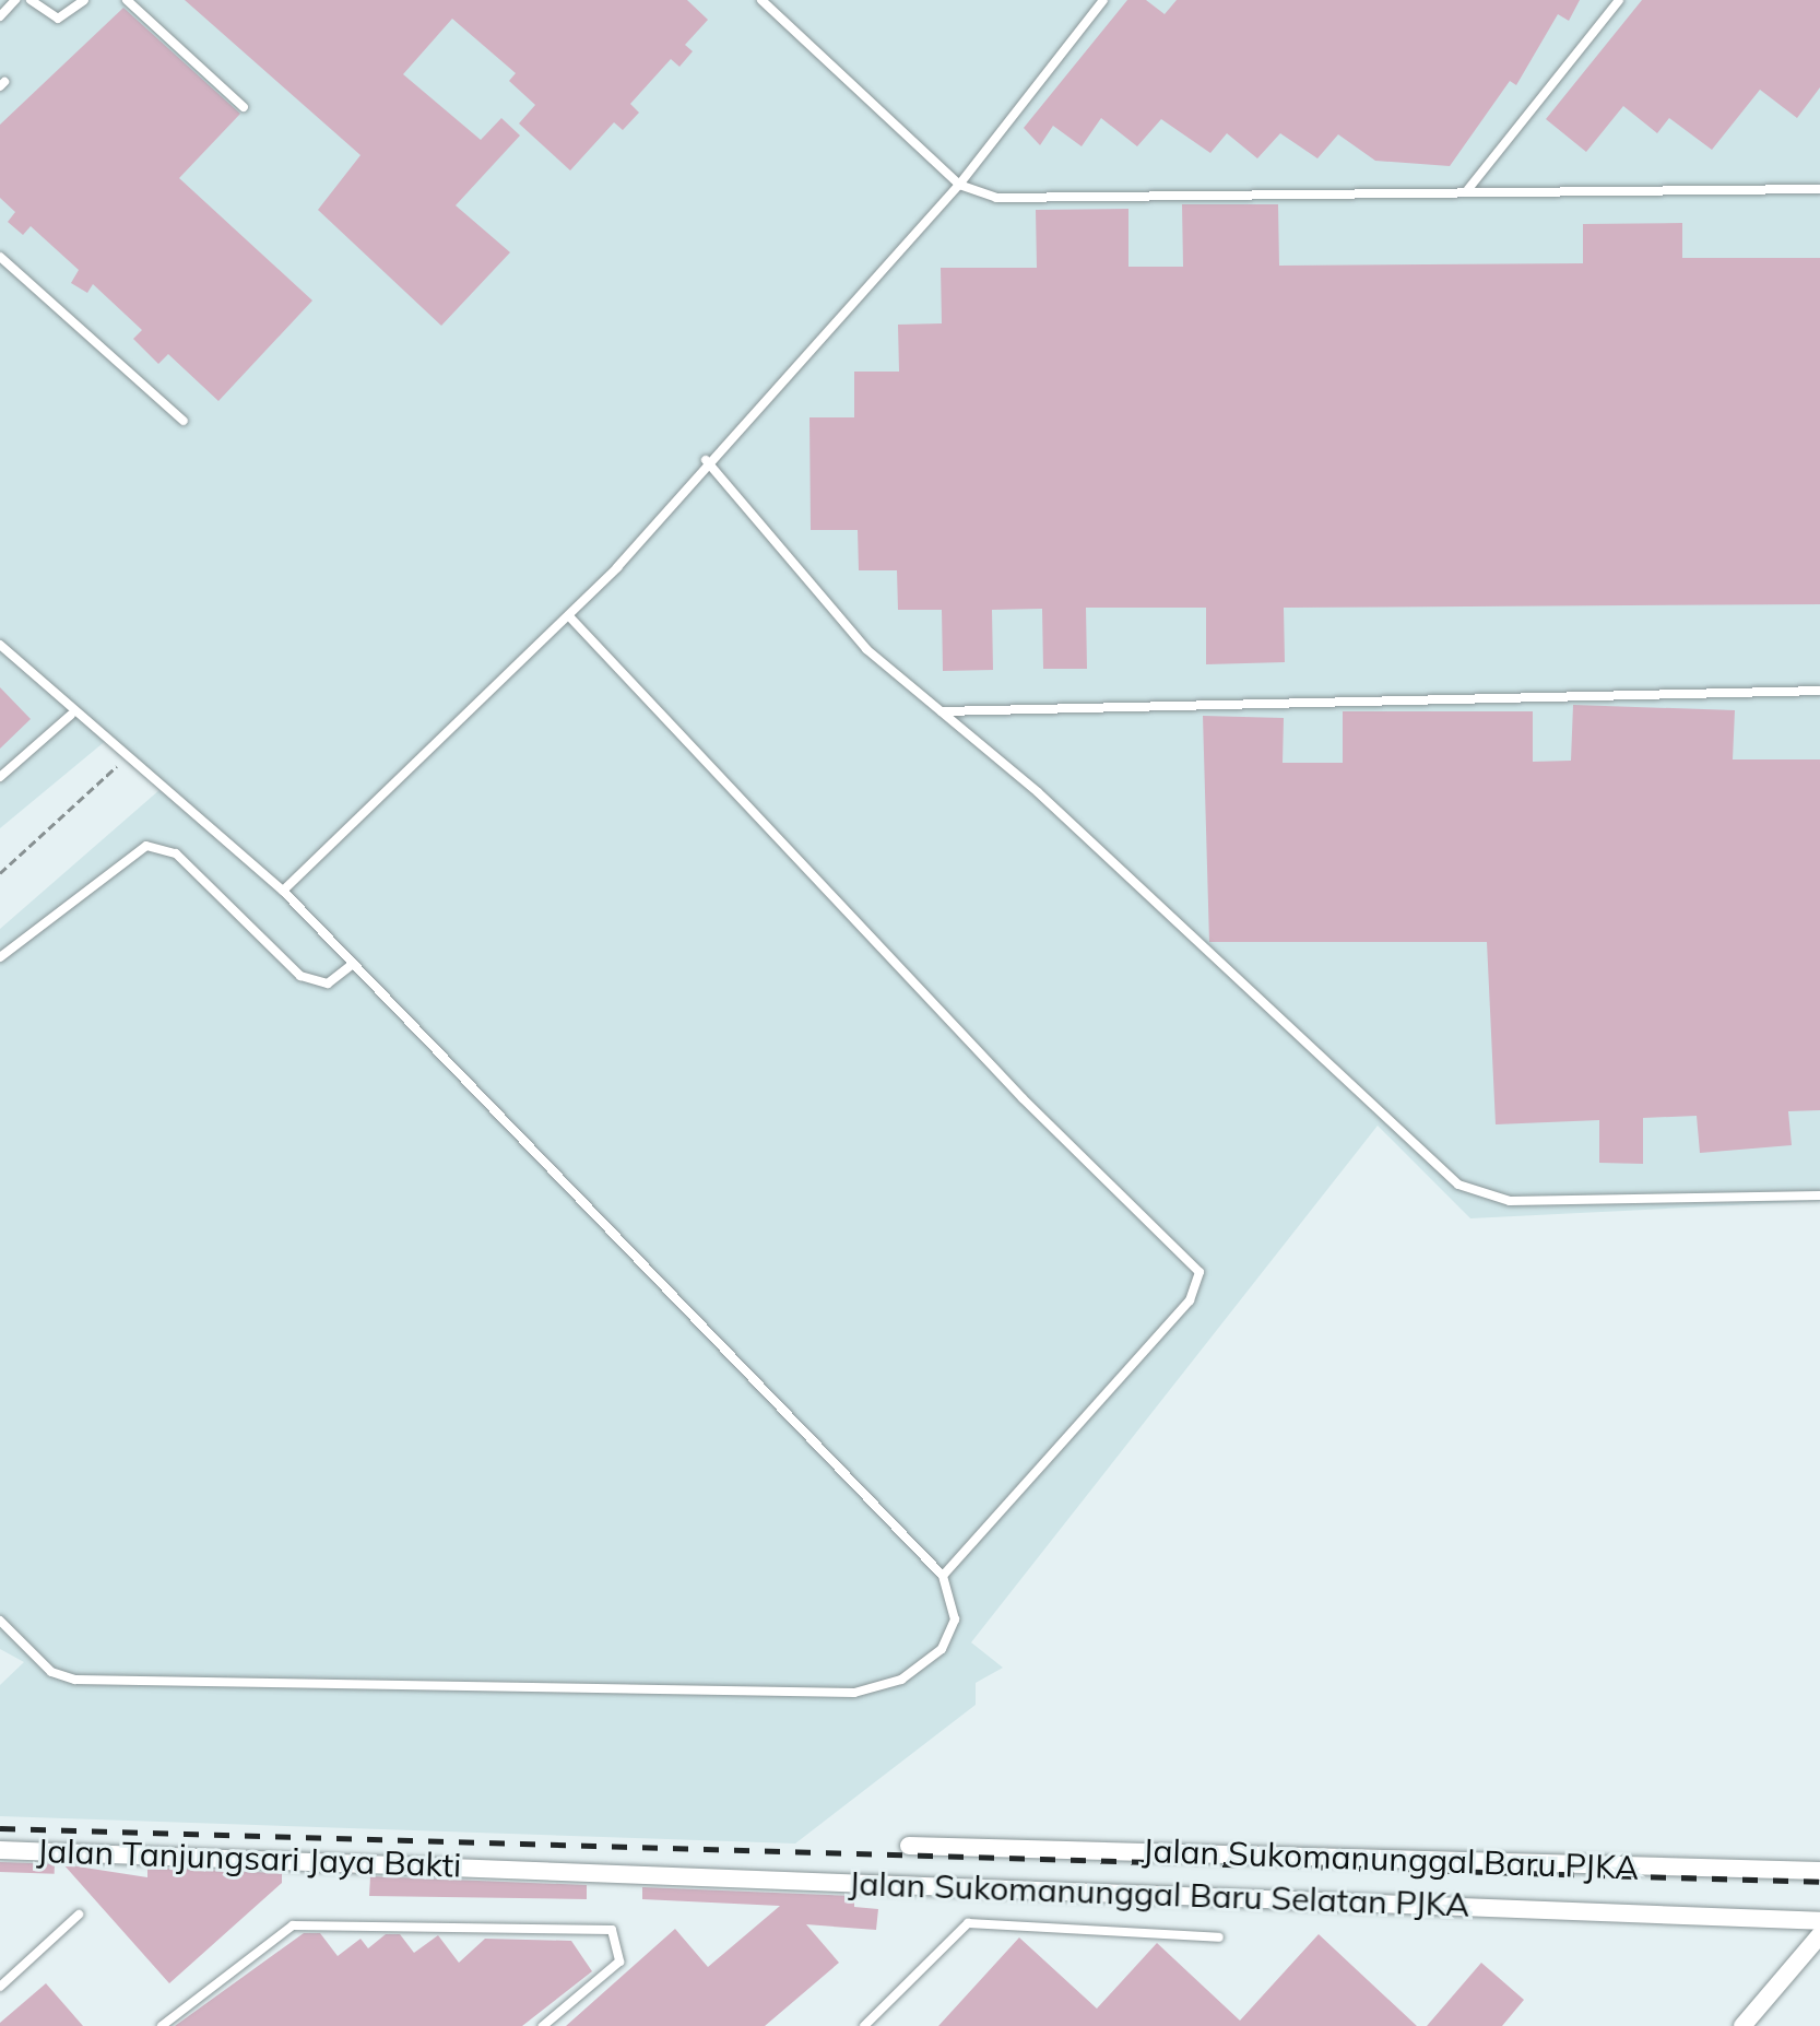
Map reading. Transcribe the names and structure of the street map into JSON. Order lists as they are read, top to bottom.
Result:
{
  "streets": {
    "street": ["Jalan Tanjungsari Jaya Bakti", "Jalan Sukomanunggal Baru PJKA", "Jalan Sukomanunggal Baru Selatan PJKA"]
  },
  "crossings": [
    ["Jalan Tanjungsari Jaya Bakti", "Jalan Sukomanunggal Baru Selatan PJKA"]
  ]
}
